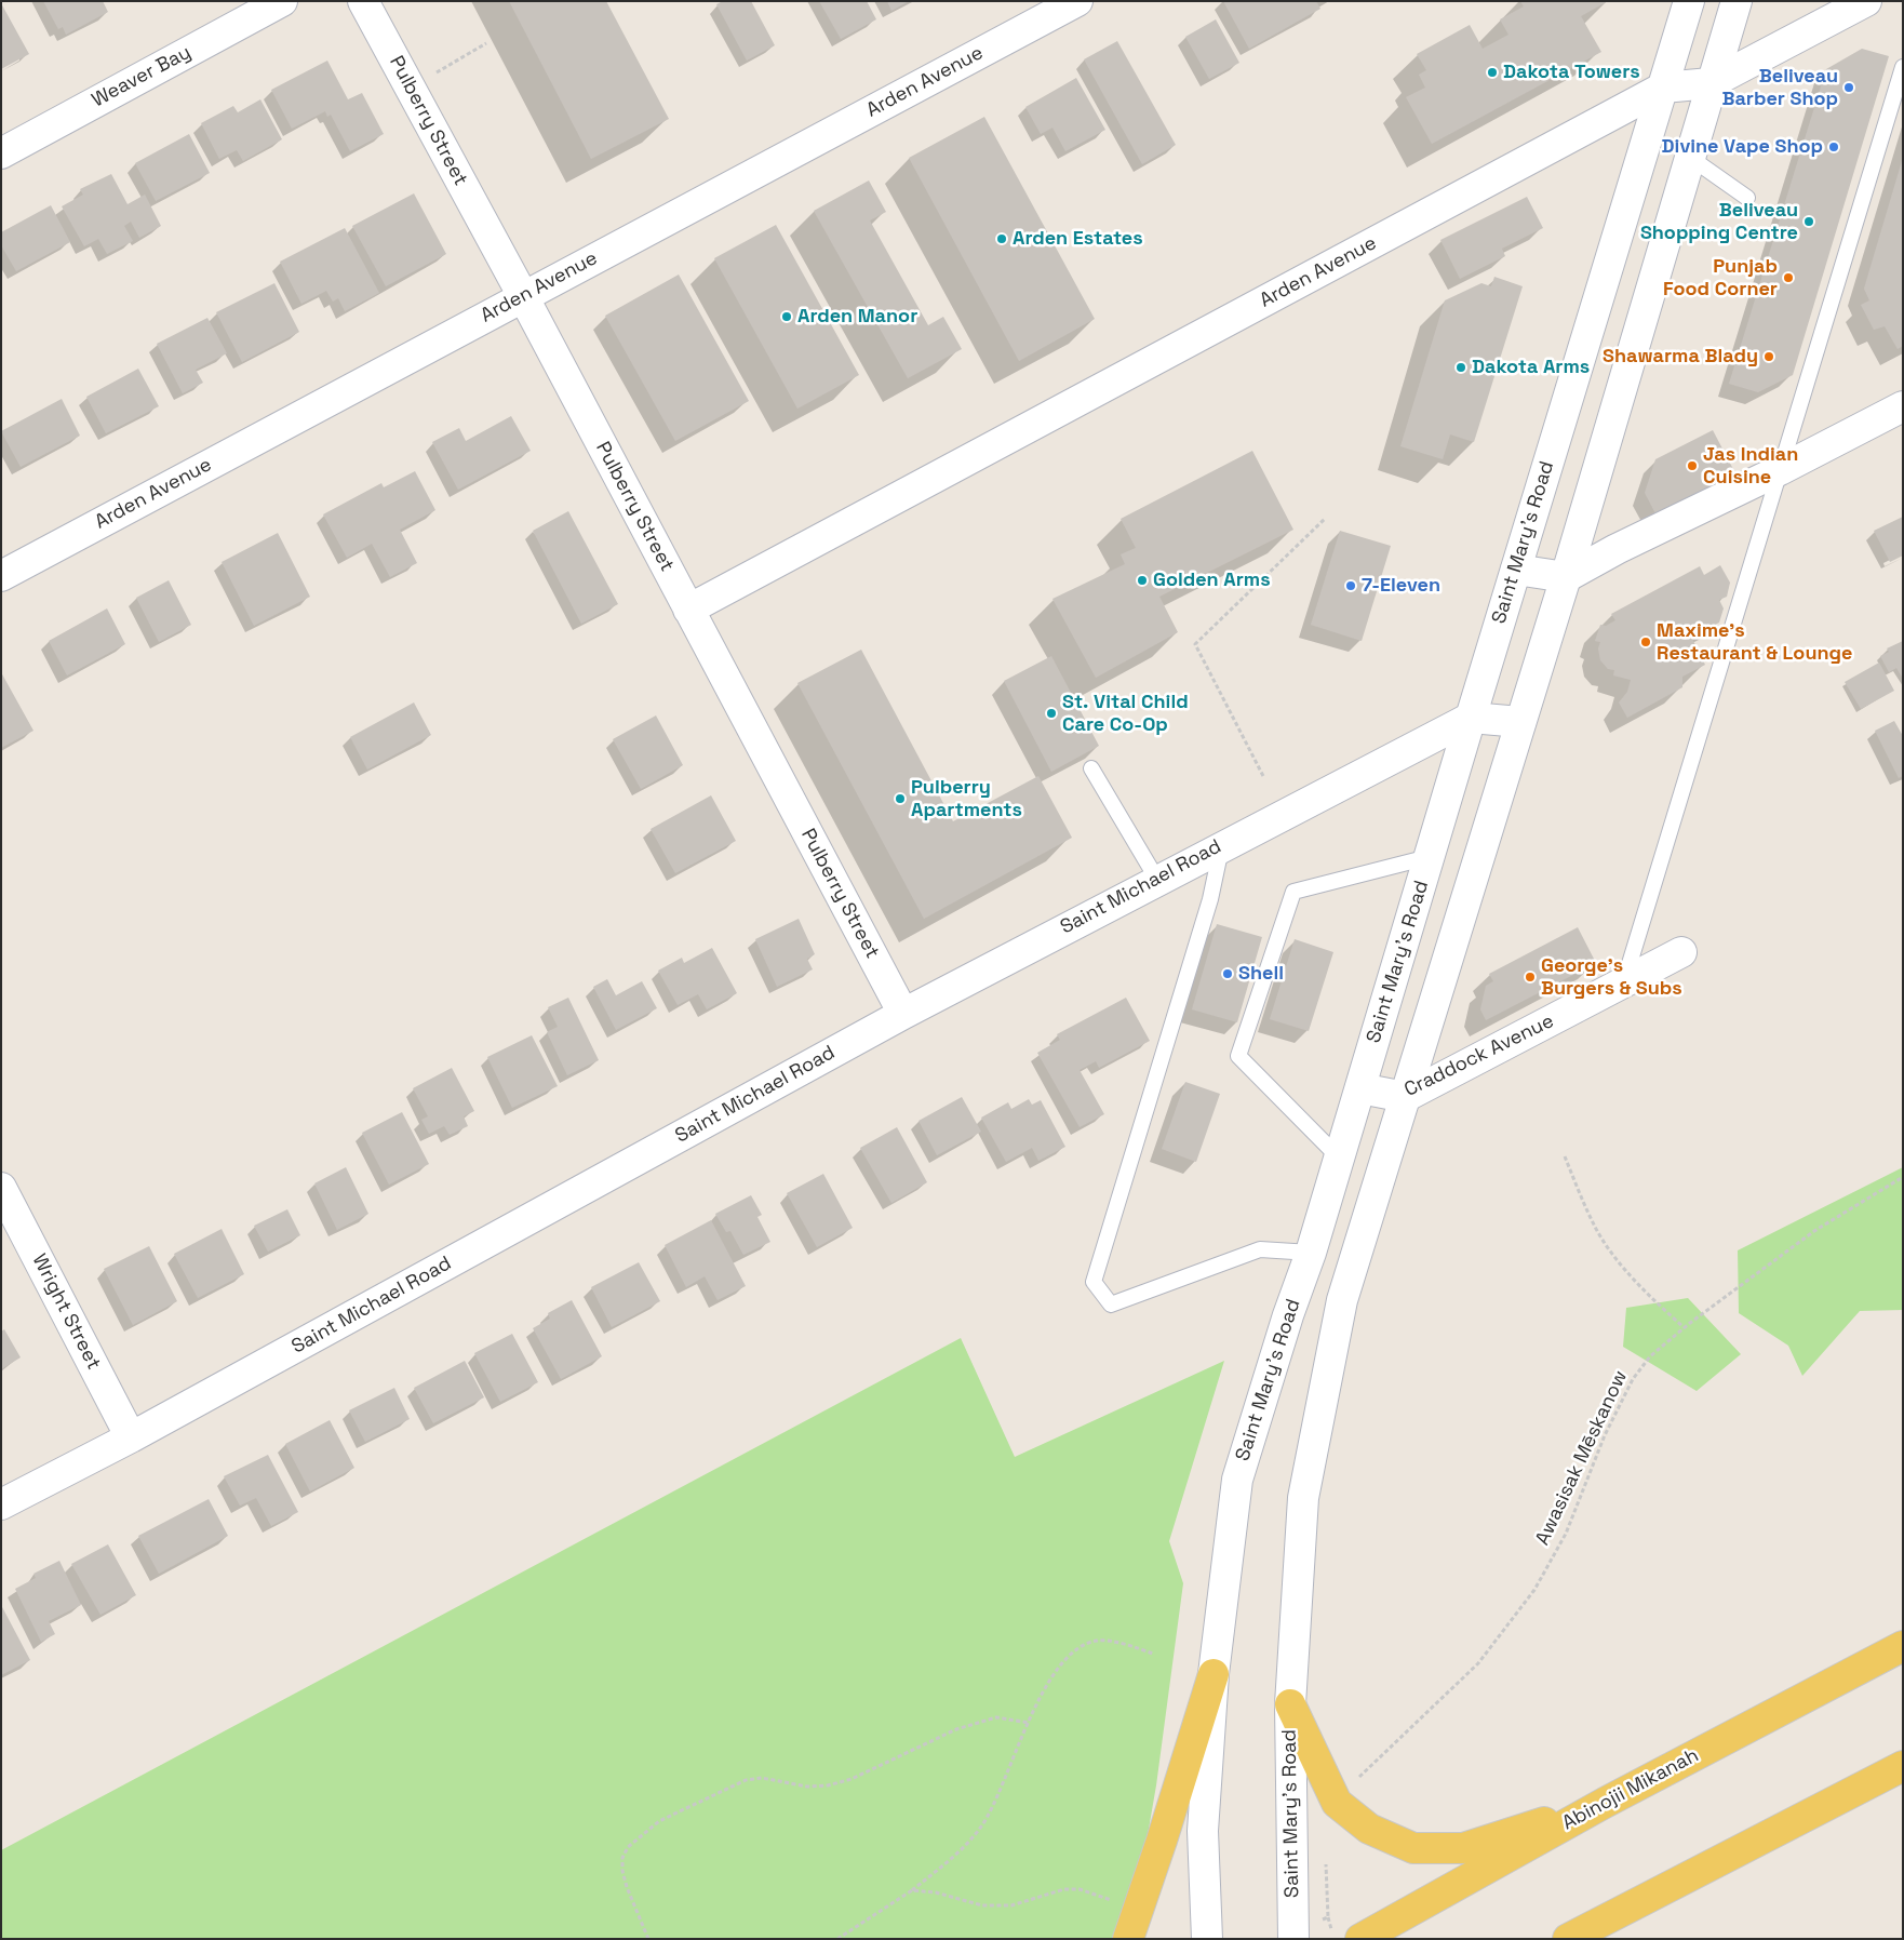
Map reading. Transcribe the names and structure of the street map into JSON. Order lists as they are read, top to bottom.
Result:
{
  "streets": {
    "main road": ["Abinojii Mikanah"],
    "street": [
      "Weaver Bay",
      "Arden Avenue",
      "Pulberry Street",
      "Saint Mary's Road",
      "Saint Michael Road",
      "Craddock Avenue",
      "Wright Street"
    ],
    "path": ["Awasisak Mēskanow"]
  },
  "crossings": [
    ["Arden Avenue", "Pulberry Street"],
    ["Arden Avenue", "Saint Mary's Road"],
    ["Pulberry Street", "Saint Michael Road"],
    ["Saint Mary's Road", "Saint Michael Road"],
    ["Saint Mary's Road", "Craddock Avenue"],
    ["Saint Michael Road", "Wright Street"]
  ],
  "places": [
    "Dakota Towers",
    "Beliveau Barber Shop",
    "Divine Vape Shop",
    "Beliveau Shopping Centre",
    "Arden Estates",
    "Punjab Food Corner",
    "Arden Manor",
    "Shawarma Blady",
    "Dakota Arms",
    "Jas Indian Cuisine",
    "Golden Arms",
    "7-Eleven",
    "Maxime's Restaurant & Lounge",
    "St. Vital Child Care Co-Op",
    "Pulberry Apartments",
    "Shell",
    "George's Burgers & Subs"
  ]
}
